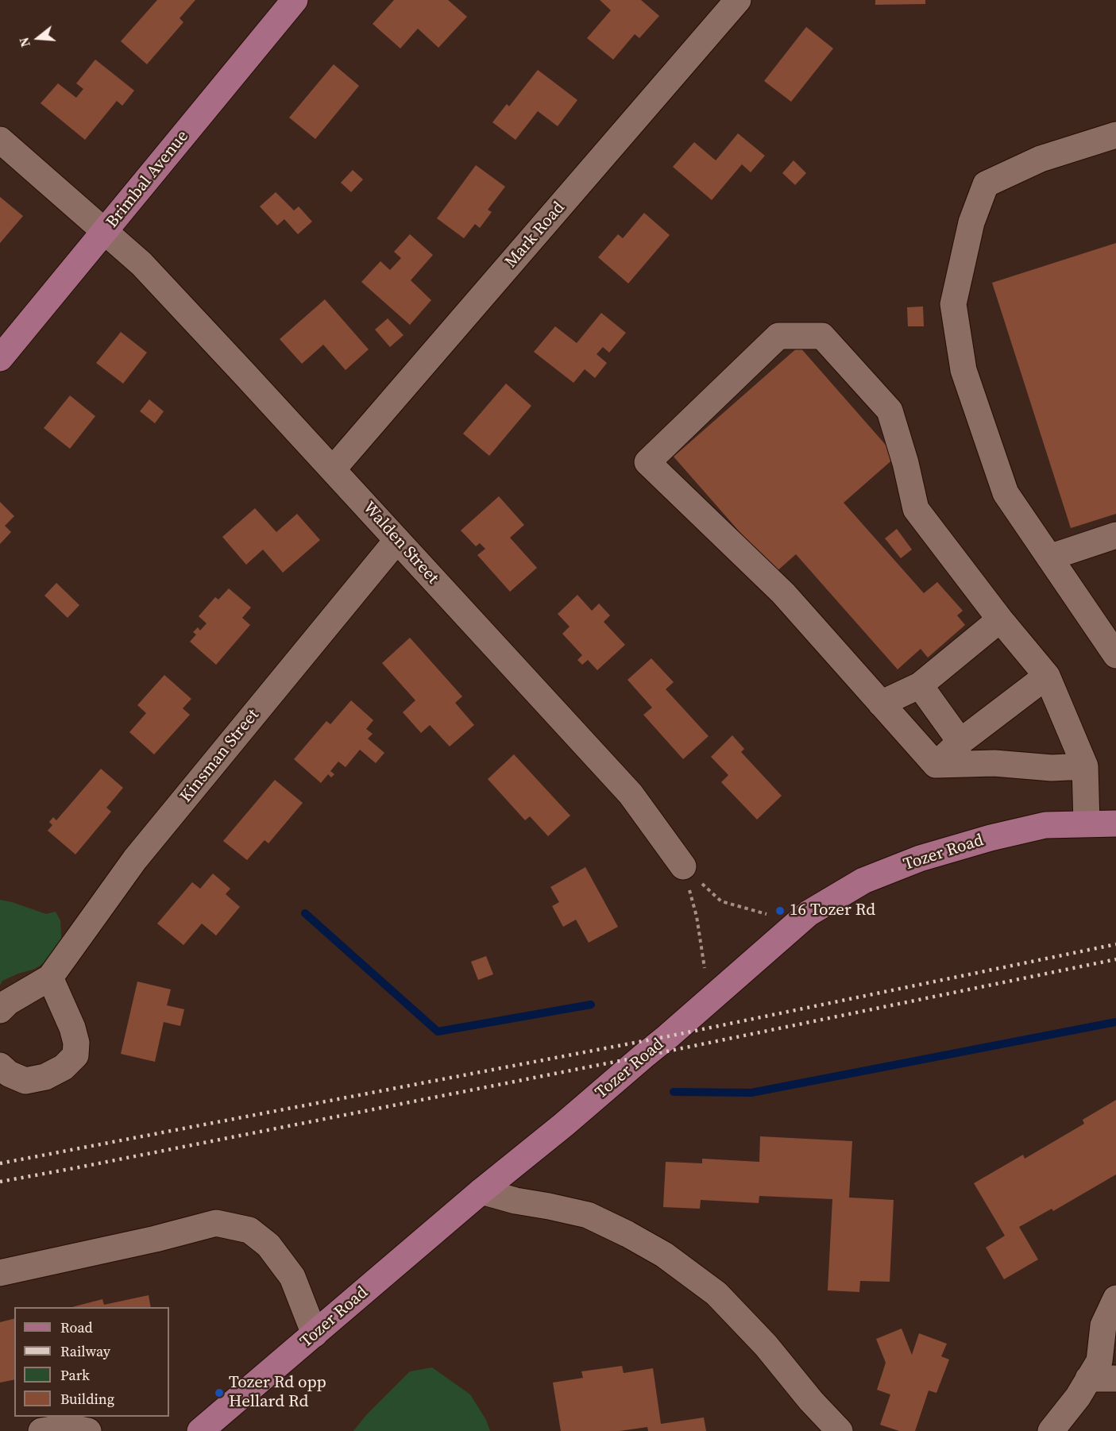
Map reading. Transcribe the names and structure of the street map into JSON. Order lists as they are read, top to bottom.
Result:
{
  "streets": {
    "main road": ["Brimbal Avenue", "Tozer Road"],
    "street": ["Mark Road", "Walden Street", "Kinsman Street"]
  },
  "crossings": [
    ["Brimbal Avenue", "Walden Street"],
    ["Mark Road", "Walden Street"],
    ["Walden Street", "Kinsman Street"]
  ],
  "places": ["16 Tozer Rd", "Tozer Rd opp Hellard Rd"],
  "legend": [
    "Road",
    "Railway",
    "Park",
    "Building"
  ],
  "north": "left"
}
